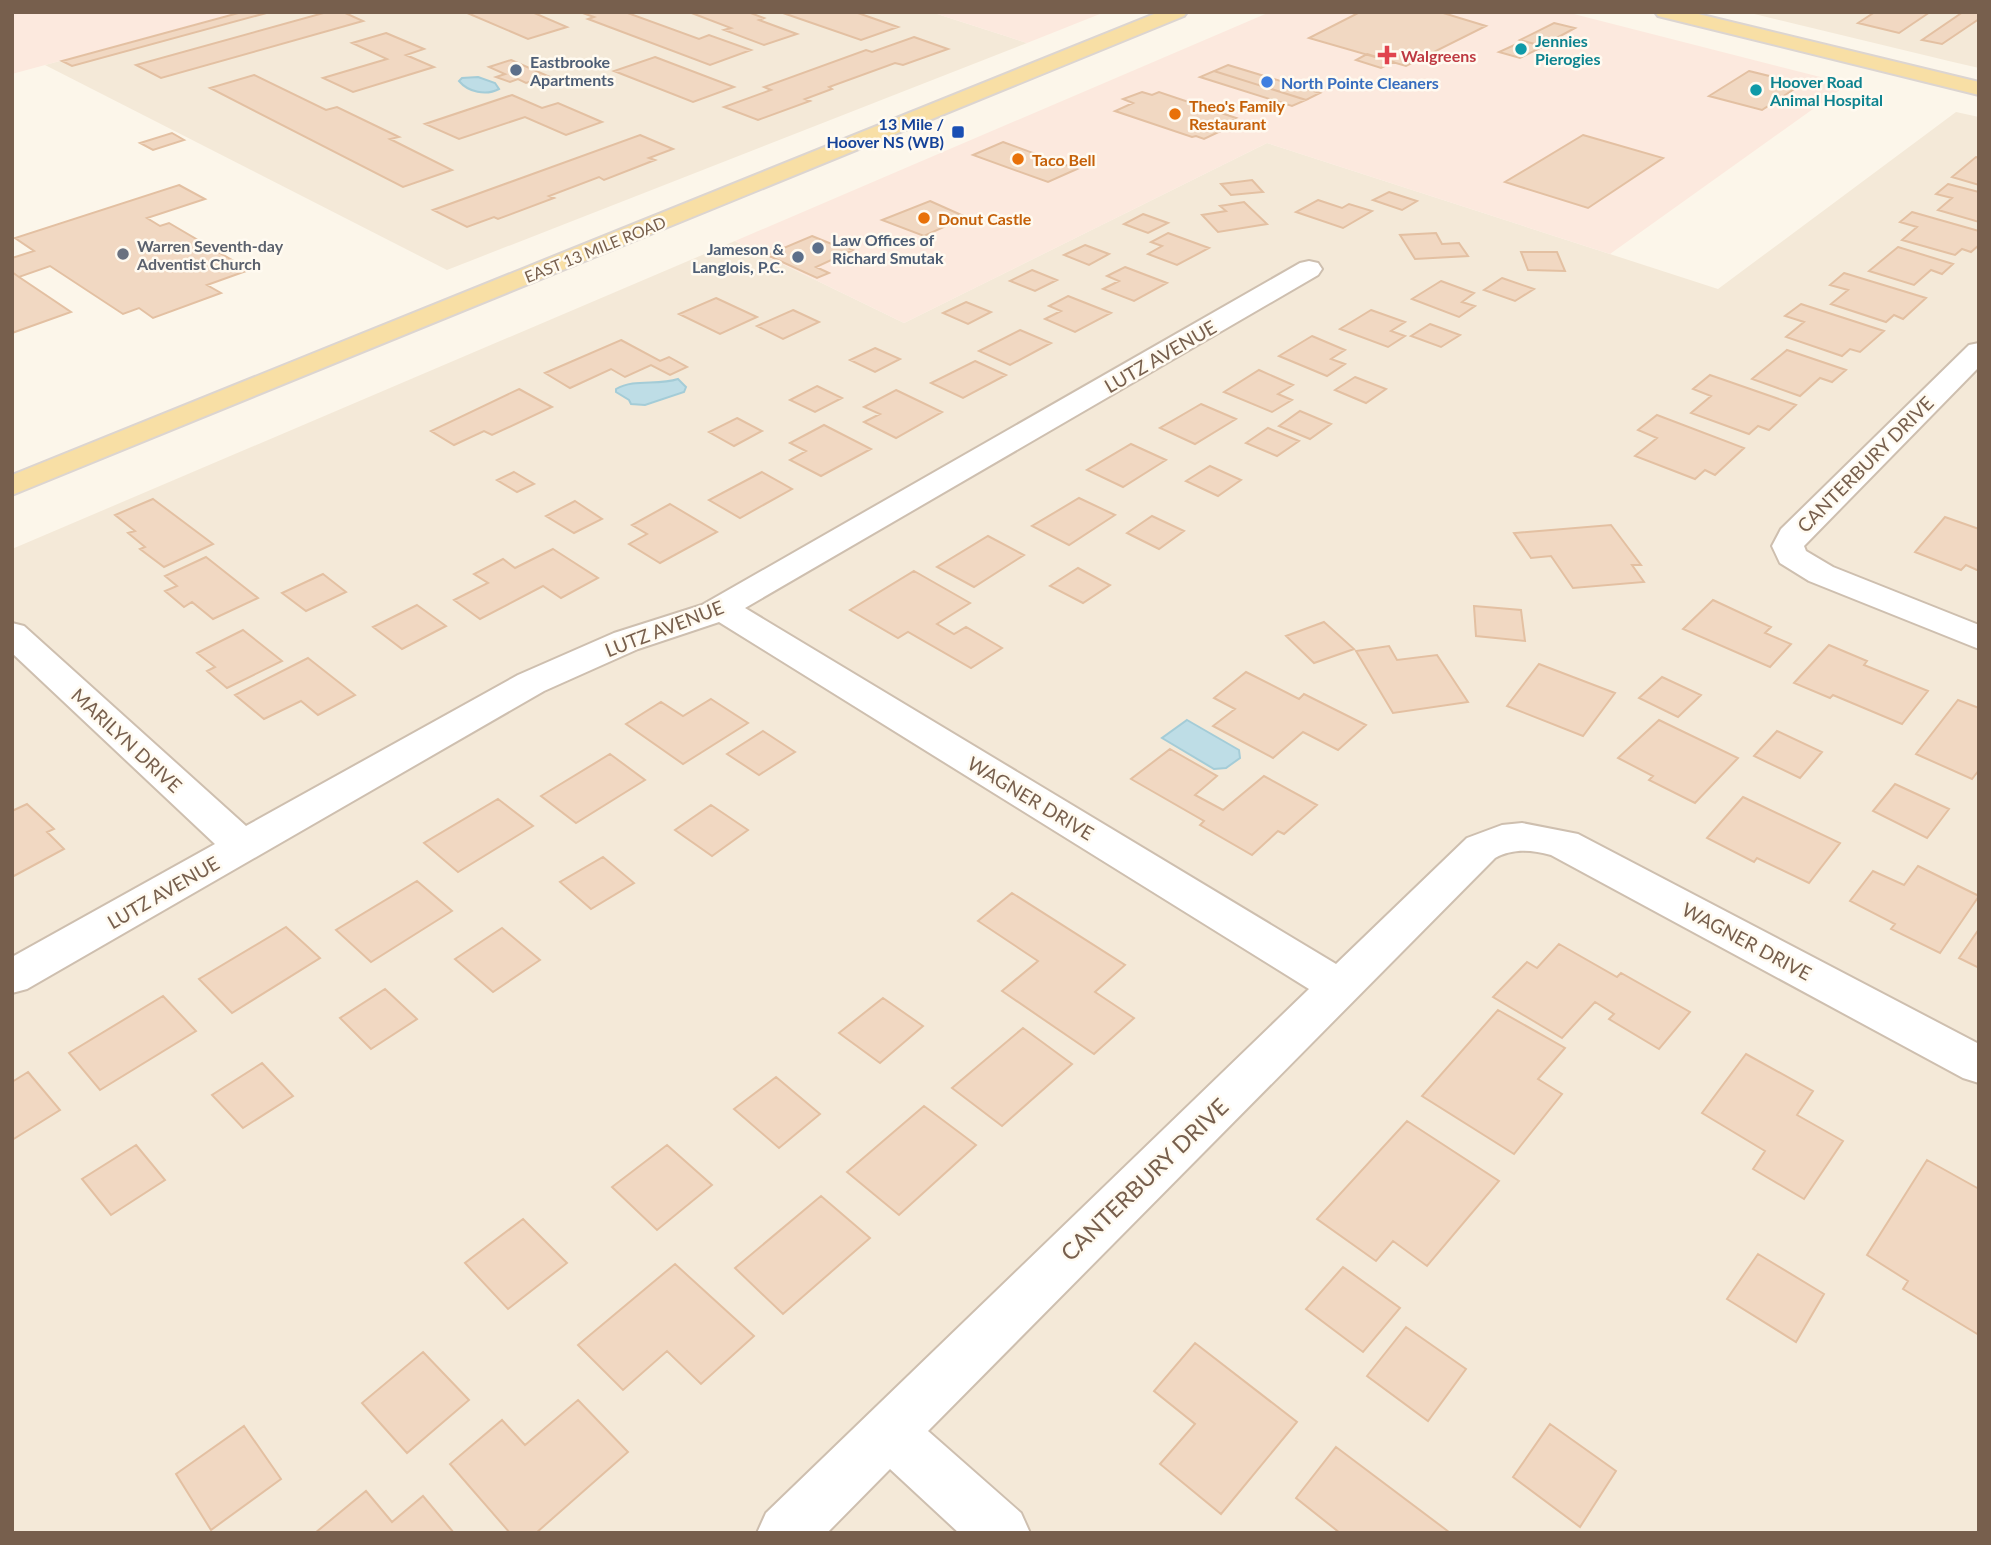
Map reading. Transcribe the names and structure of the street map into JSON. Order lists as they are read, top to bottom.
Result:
{
  "streets": {
    "main road": ["EAST 13 MILE ROAD"],
    "street": [
      "LUTZ AVENUE",
      "CANTERBURY DRIVE",
      "MARILYN DRIVE",
      "WAGNER DRIVE"
    ]
  },
  "crossings": [
    ["LUTZ AVENUE", "MARILYN DRIVE"],
    ["LUTZ AVENUE", "WAGNER DRIVE"],
    ["CANTERBURY DRIVE", "WAGNER DRIVE"]
  ],
  "places": {
    "other": [
      "Jennies Pierogies",
      "Eastbrooke Apartments",
      "North Pointe Cleaners",
      "Hoover Road Animal Hospital",
      "Theo's Family Restaurant",
      "Taco Bell",
      "Donut Castle",
      "Law Offices of Richard Smutak",
      "Warren Seventh-day Adventist Church",
      "Jameson & Langlois, P.C."
    ],
    "health": ["Walgreens"],
    "transit": ["13 Mile / Hoover NS (WB)"]
  }
}
